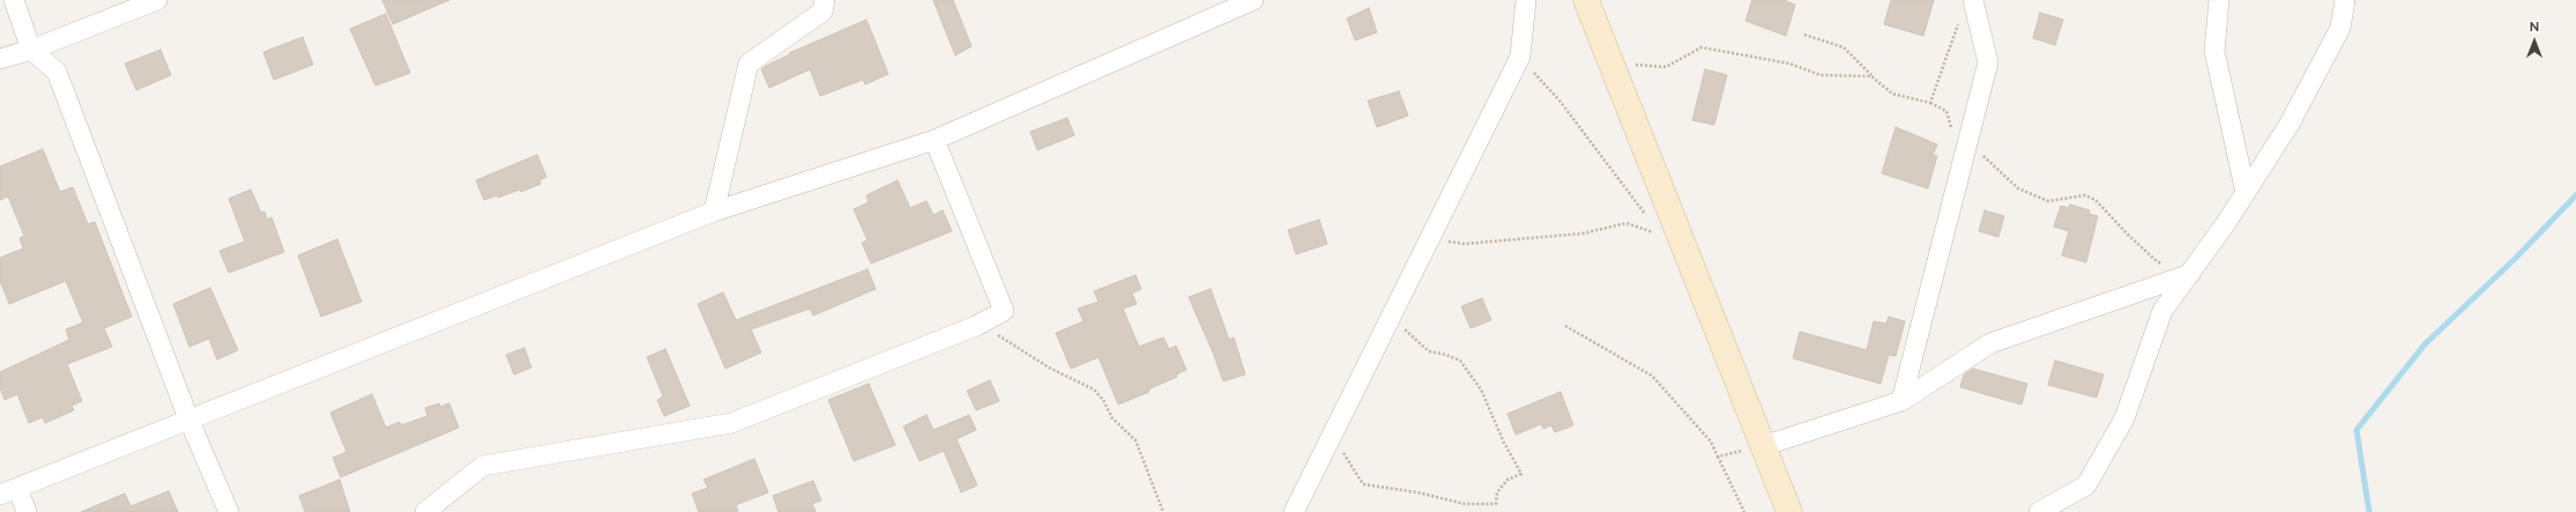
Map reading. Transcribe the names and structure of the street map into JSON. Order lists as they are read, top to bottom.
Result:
{
  "north": "top"
}
